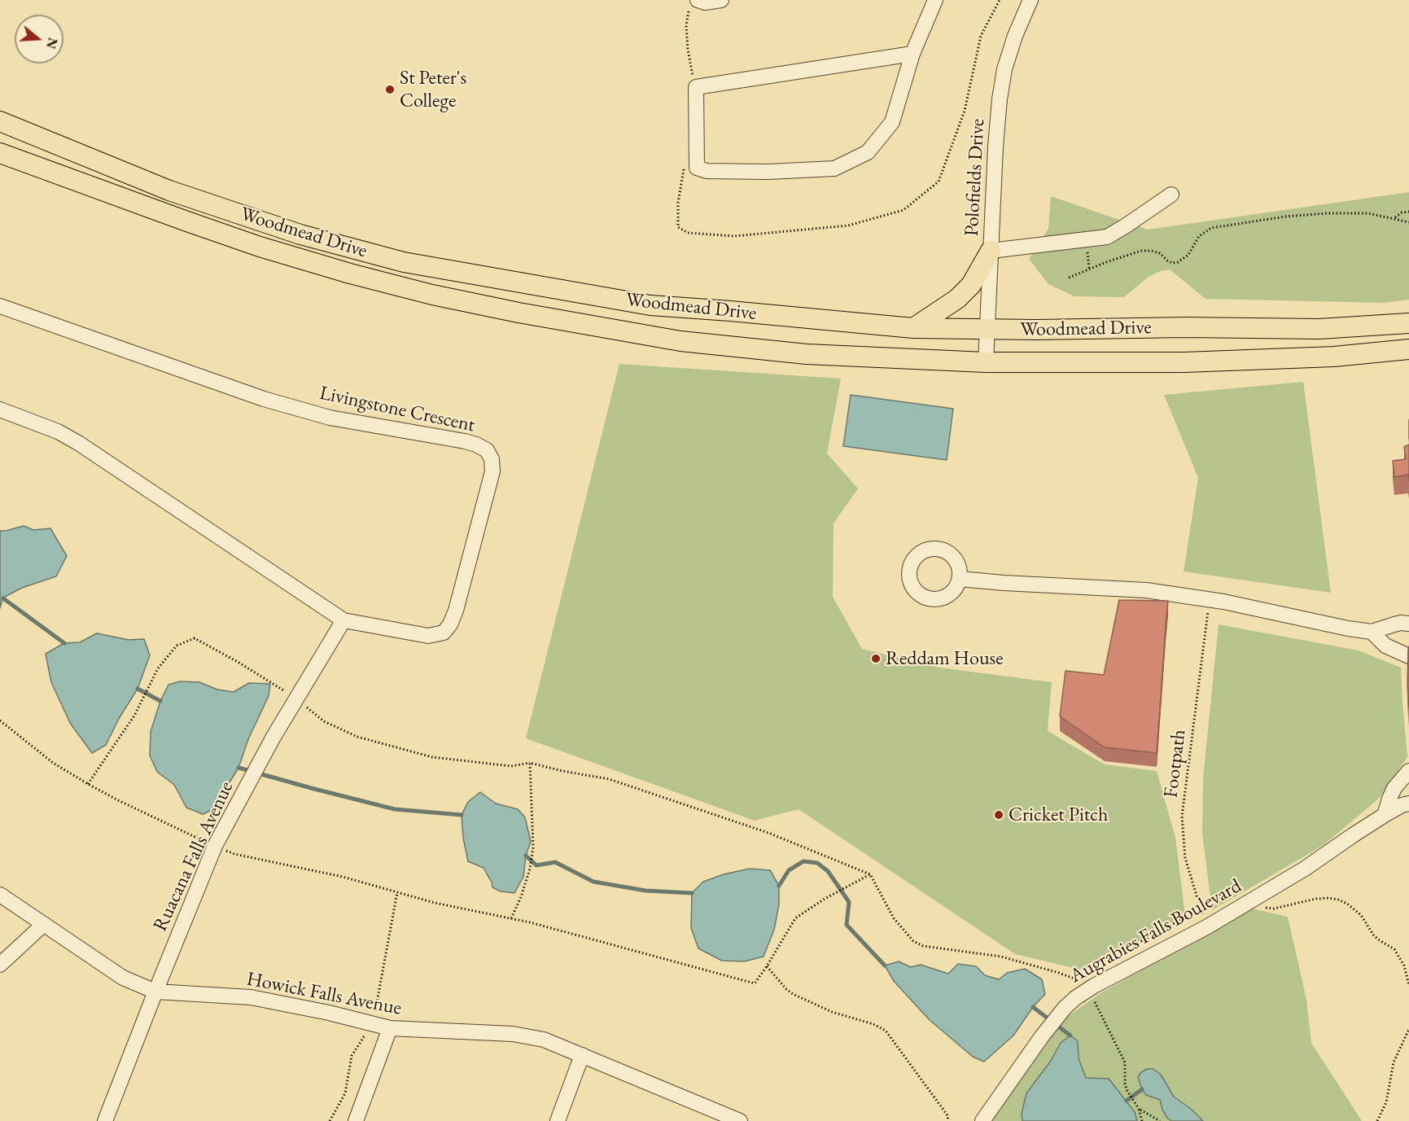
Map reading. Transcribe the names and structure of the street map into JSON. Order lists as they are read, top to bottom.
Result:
{
  "streets": {
    "main road": ["Woodmead Drive"],
    "street": [
      "Polofields Drive",
      "Livingstone Crescent",
      "Ruacana Falls Avenue",
      "Augrabies Falls Boulevard",
      "Howick Falls Avenue"
    ],
    "path": ["Footpath"]
  },
  "crossings": [
    ["Polofields Drive", "Woodmead Drive"],
    ["Livingstone Crescent", "Ruacana Falls Avenue"],
    ["Footpath", "Augrabies Falls Boulevard"],
    ["Ruacana Falls Avenue", "Howick Falls Avenue"]
  ],
  "places": ["St Peter's College", "Reddam House", "Cricket Pitch"],
  "north": "right"
}
